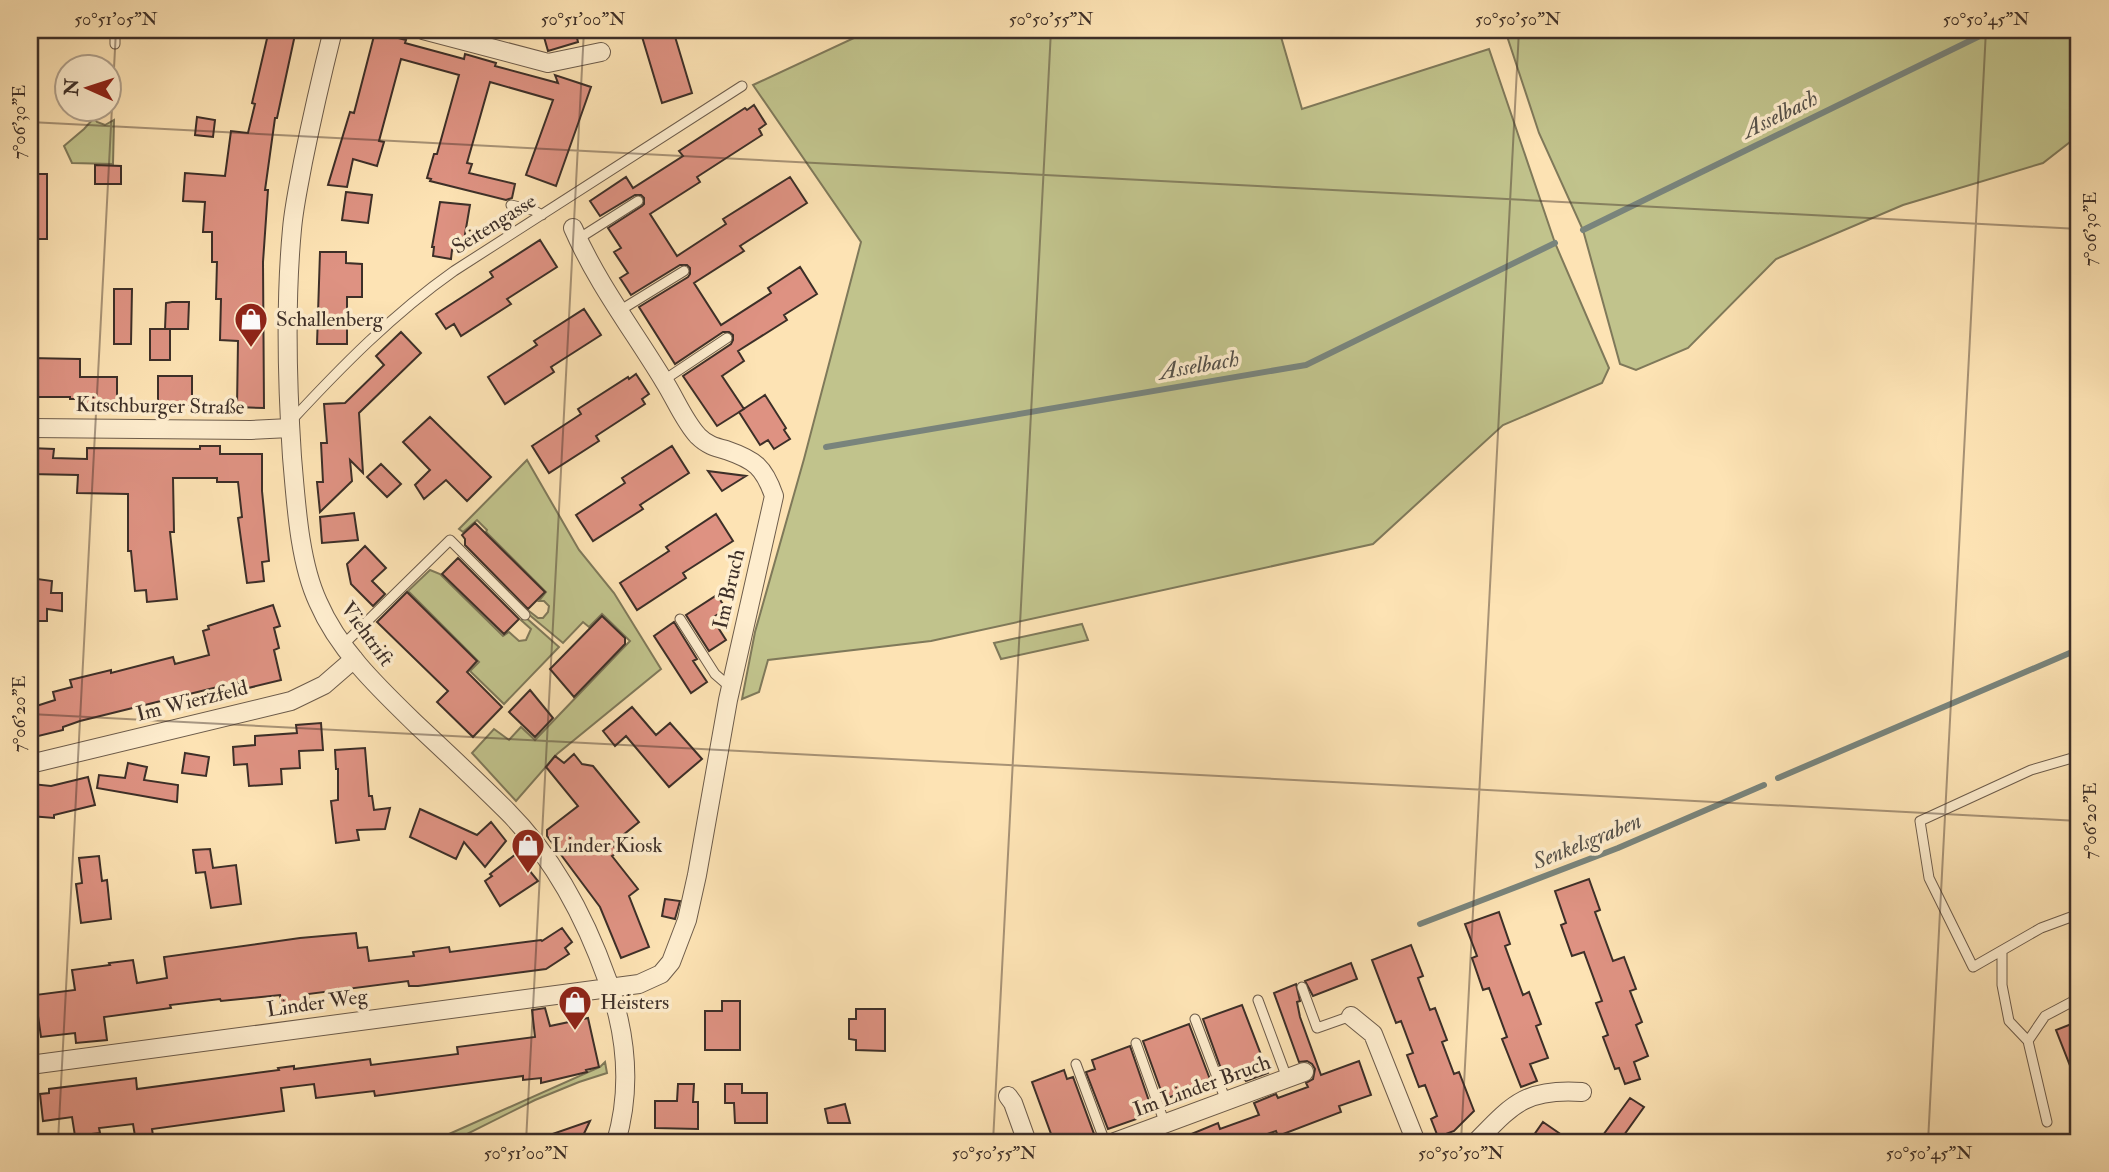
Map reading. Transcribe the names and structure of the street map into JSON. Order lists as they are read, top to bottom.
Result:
{
  "streets": {
    "street": [
      "Kitschburger Straße",
      "Im Bruch",
      "Viehtrift",
      "Im Wierzfeld",
      "Linder Weg",
      "Im Linder Bruch"
    ],
    "lane": ["Seitengasse"]
  },
  "crossings": [
    ["Seitengasse", "Kitschburger Straße"],
    ["Seitengasse", "Viehtrift"],
    ["Kitschburger Straße", "Viehtrift"],
    ["Im Bruch", "Viehtrift"],
    ["Im Bruch", "Linder Weg"],
    ["Viehtrift", "Im Wierzfeld"],
    ["Viehtrift", "Linder Weg"]
  ],
  "water": ["Asselbach", "Senkelsgraben"],
  "places": {
    "shop": ["Schallenberg", "Linder Kiosk", "Heisters"]
  },
  "north": "left",
  "coordinates": [
    "50°51'05\"N",
    "50°51'00\"N",
    "50°50'55\"N",
    "50°50'50\"N",
    "50°50'45\"N",
    "7°06'30\"E",
    "7°06'20\"E"
  ]
}
